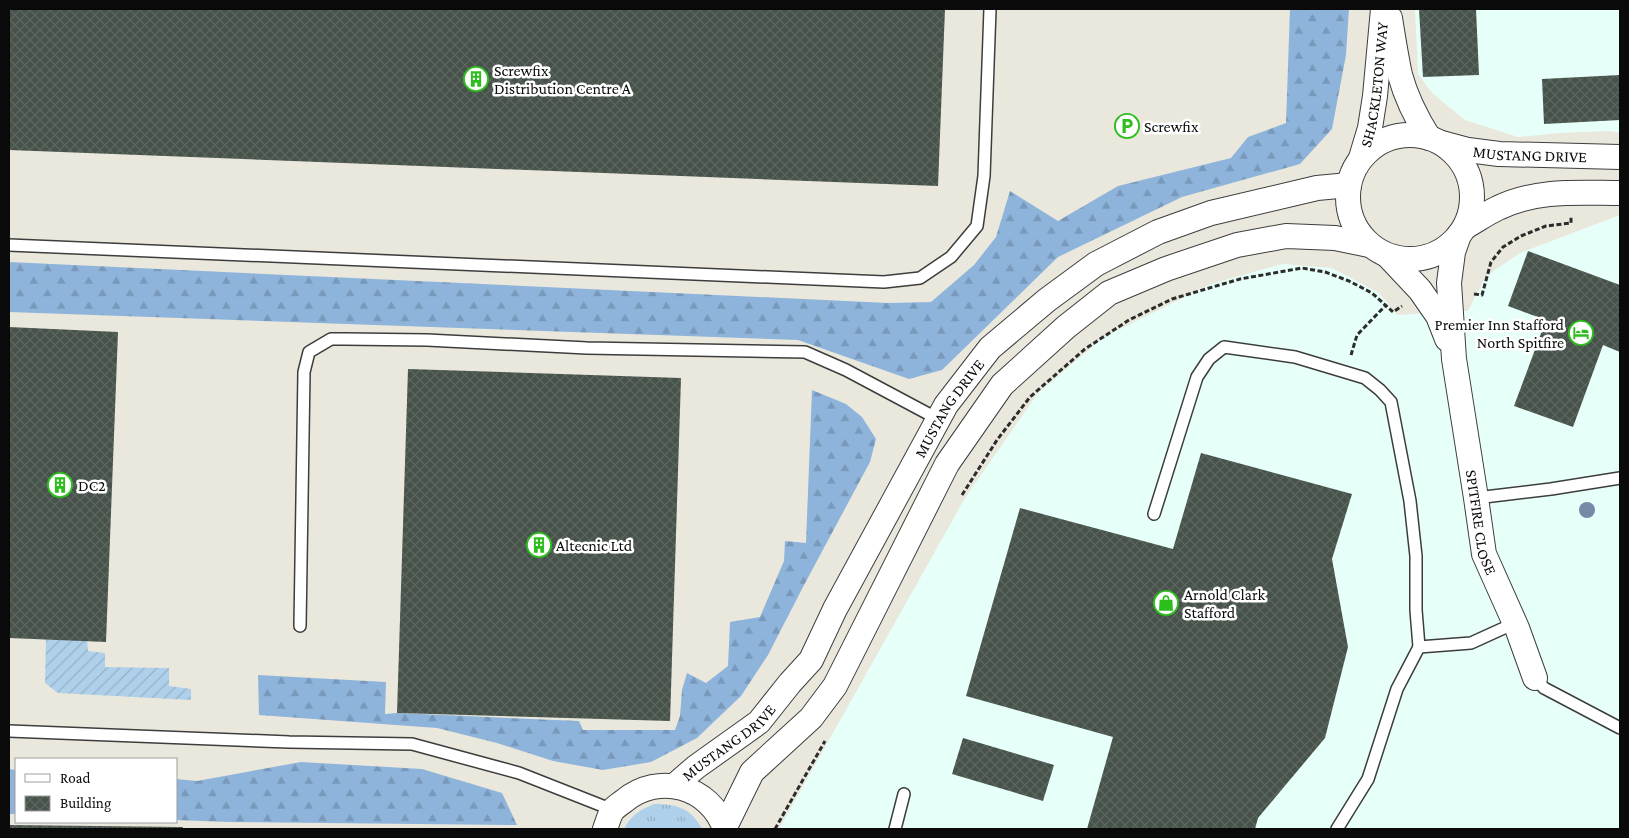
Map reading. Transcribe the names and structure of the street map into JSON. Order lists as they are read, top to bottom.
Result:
{
  "streets": {
    "street": ["SHACKLETON WAY", "MUSTANG DRIVE", "SPITFIRE CLOSE"]
  },
  "crossings": [
    ["SHACKLETON WAY", "MUSTANG DRIVE"],
    ["SHACKLETON WAY", "SPITFIRE CLOSE"],
    ["MUSTANG DRIVE", "SPITFIRE CLOSE"]
  ],
  "places": {
    "building": ["Screwfix Distribution Centre A", "DC2", "Altecnic Ltd"],
    "parking": ["Screwfix"],
    "hotel": ["Premier Inn Stafford North Spitfire"],
    "shop": ["Arnold Clark Stafford"]
  },
  "legend": ["Road", "Building"]
}
